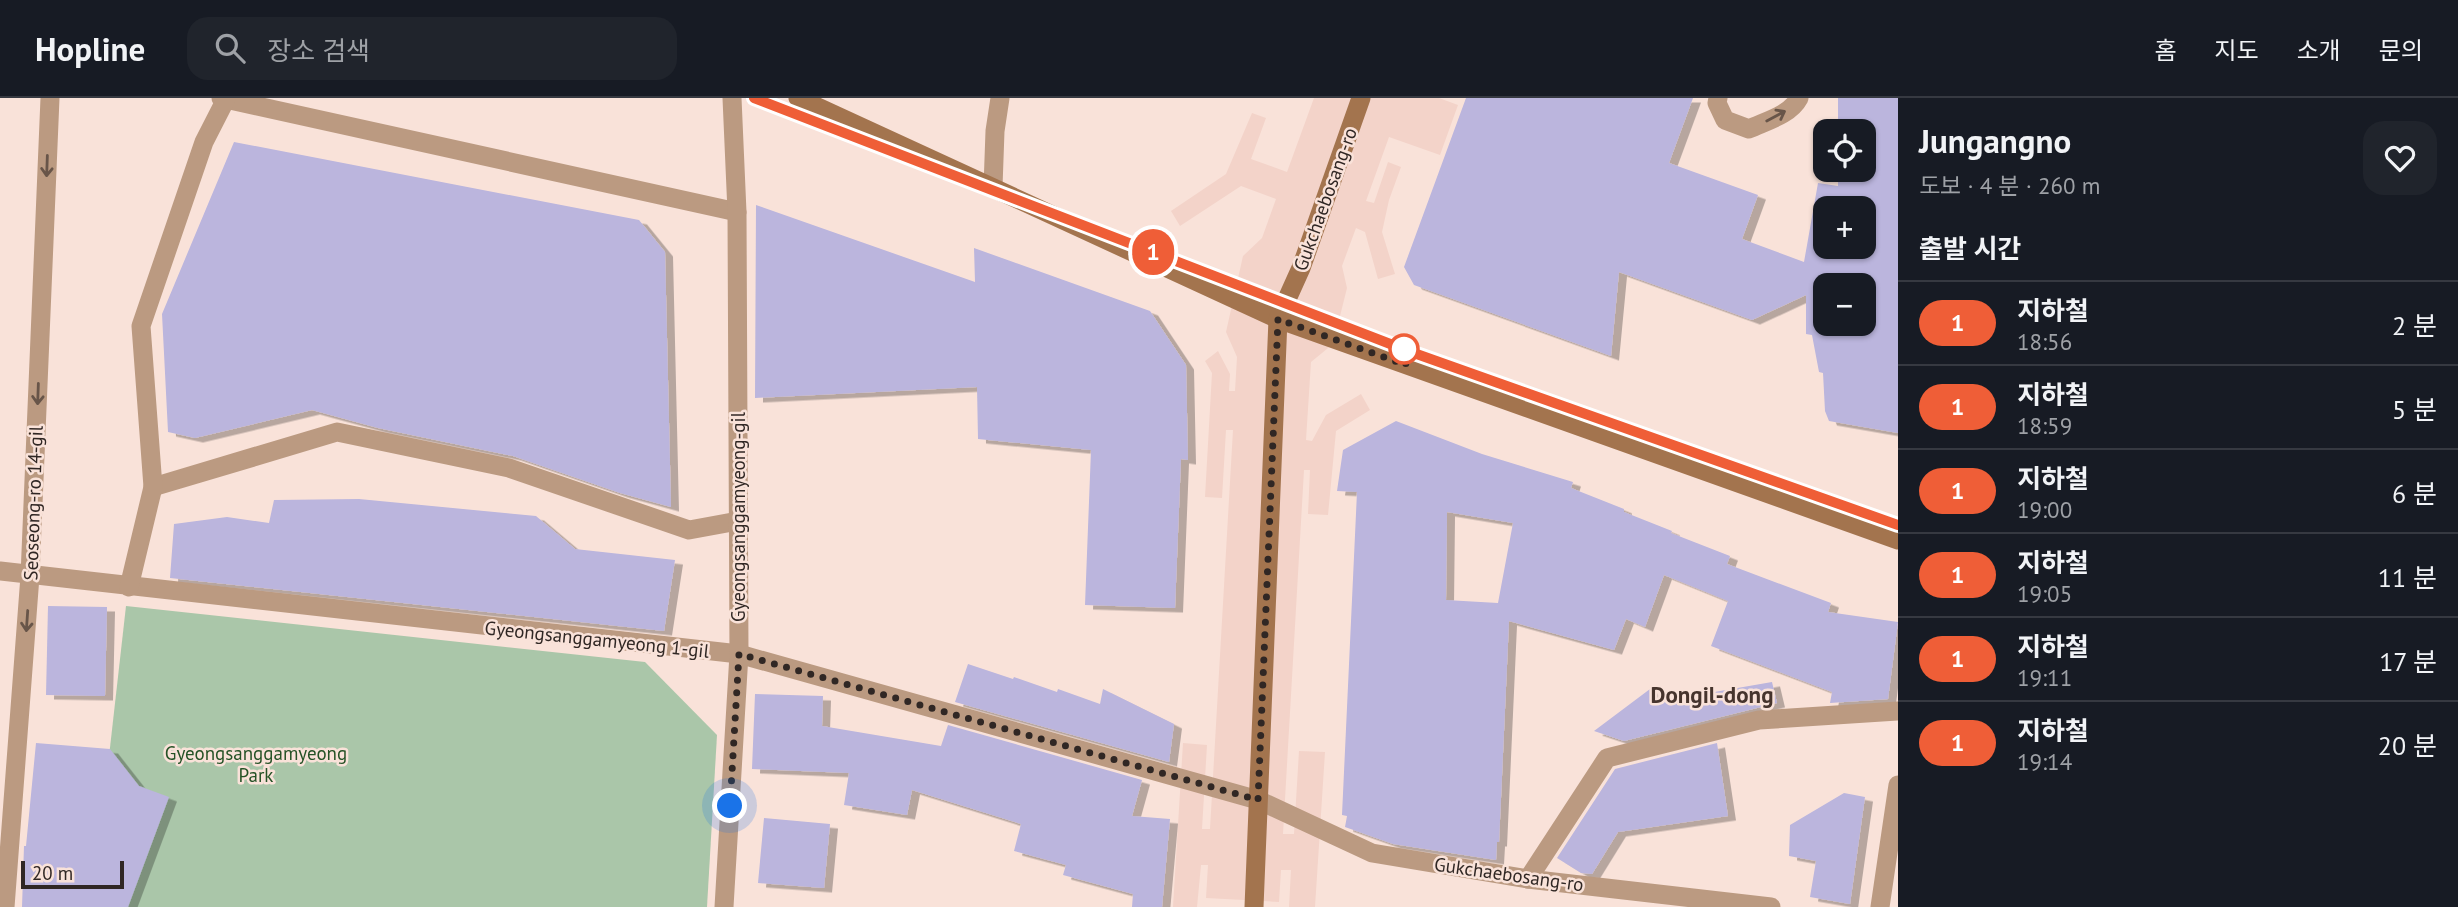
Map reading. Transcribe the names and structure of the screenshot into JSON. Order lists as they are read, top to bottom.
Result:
{
  "streets": {
    "main road": ["Gukchaebosang-ro"],
    "street": ["Seoseong-ro 14-gil", "Gyeongsanggamyeong-gil", "Gyeongsanggamyeong 1-gil"]
  },
  "crossings": [
    ["Gukchaebosang-ro", "Gyeongsanggamyeong 1-gil"],
    ["Seoseong-ro 14-gil", "Gyeongsanggamyeong 1-gil"],
    ["Gyeongsanggamyeong-gil", "Gyeongsanggamyeong 1-gil"]
  ],
  "districts": ["Dongil-dong"],
  "parks": ["Gyeongsanggamyeong Park"],
  "lines": ["metro line 1"],
  "scale_bar": "20 m",
  "page": {
    "header": "Hopline",
    "search": "장소 검색",
    "nav": [
      "홈",
      "지도",
      "소개",
      "문의"
    ],
    "on_map": "1",
    "heading": [
      ["Jungangno", "도보 · 4 분 · 260 m"],
      "출발 시간"
    ],
    "map_buttons": ["+", "−"],
    "list": [
      {
        "mark": "1",
        "name": "지하철",
        "note": "18:56",
        "value": "2 분"
      },
      {
        "mark": "1",
        "name": "지하철",
        "note": "18:59",
        "value": "5 분"
      },
      {
        "mark": "1",
        "name": "지하철",
        "note": "19:00",
        "value": "6 분"
      },
      {
        "mark": "1",
        "name": "지하철",
        "note": "19:05",
        "value": "11 분"
      },
      {
        "mark": "1",
        "name": "지하철",
        "note": "19:11",
        "value": "17 분"
      },
      {
        "mark": "1",
        "name": "지하철",
        "note": "19:14",
        "value": "20 분"
      }
    ],
    "scale": "20 m"
  }
}
